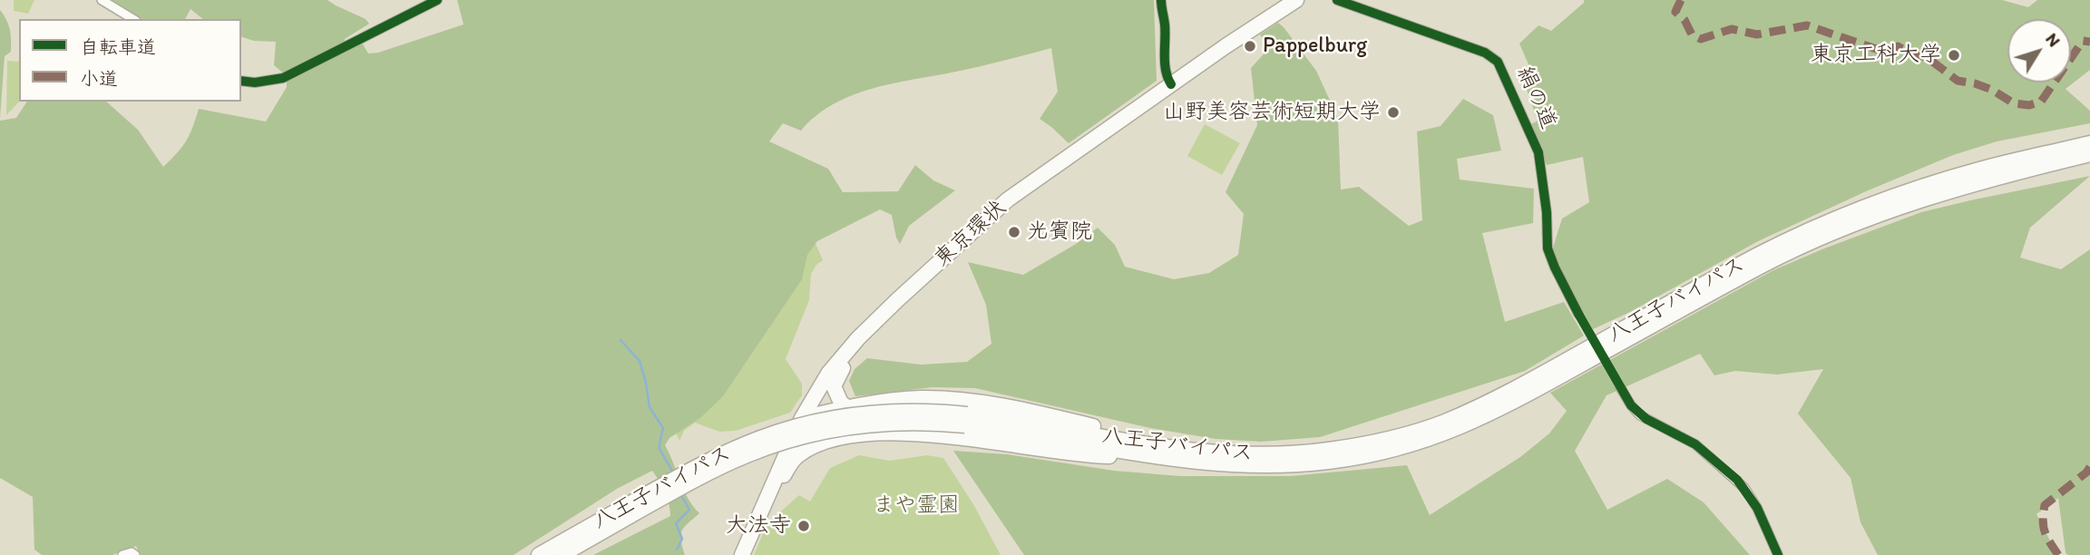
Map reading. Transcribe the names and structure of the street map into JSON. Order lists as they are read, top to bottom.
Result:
{
  "streets": {
    "highway": ["東京環状", "八王子バイパス"],
    "street": ["絹の道"]
  },
  "parks": ["まや霊園"],
  "places": [
    "Pappelburg",
    "東京工科大学",
    "山野美容芸術短期大学",
    "光賓院",
    "大法寺"
  ],
  "legend": ["自転車道", "小道"],
  "north": "top right"
}
